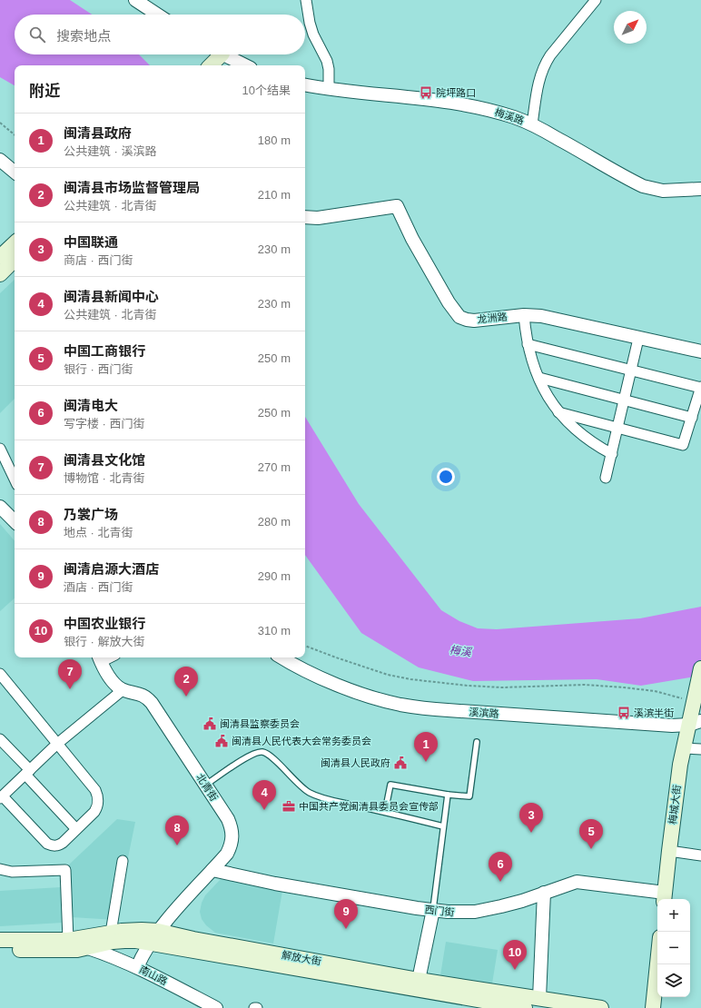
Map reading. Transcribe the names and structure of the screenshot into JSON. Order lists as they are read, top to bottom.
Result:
{
  "streets": {
    "main road": ["梅城大街", "解放大街"],
    "street": [
      "梅溪路",
      "龙洲路",
      "溪滨路",
      "北青街",
      "西门街",
      "南山路"
    ]
  },
  "crossings": [
    ["溪滨路", "梅城大街"],
    ["北青街", "西门街"],
    ["北青街", "解放大街"],
    ["北青街", "南山路"],
    ["梅城大街", "西门街"],
    ["解放大街", "南山路"]
  ],
  "water": ["梅溪"],
  "places": {
    "bus stop": ["院坪路口", "溪滨半街"],
    "public building": ["闽清县监察委员会", "闽清县人民代表大会常务委员会", "闽清县人民政府"],
    "office": ["中国共产党闽清县委员会宣传部"]
  },
  "north": "top right",
  "page": {
    "search": "搜索地点",
    "heading": ["附近", "10个结果"],
    "list": [
      {
        "mark": "1",
        "name": "闽清县政府",
        "note": "公共建筑 · 溪滨路",
        "value": "180 m"
      },
      {
        "mark": "2",
        "name": "闽清县市场监督管理局",
        "note": "公共建筑 · 北青街",
        "value": "210 m"
      },
      {
        "mark": "3",
        "name": "中国联通",
        "note": "商店 · 西门街",
        "value": "230 m"
      },
      {
        "mark": "4",
        "name": "闽清县新闻中心",
        "note": "公共建筑 · 北青街",
        "value": "230 m"
      },
      {
        "mark": "5",
        "name": "中国工商银行",
        "note": "银行 · 西门街",
        "value": "250 m"
      },
      {
        "mark": "6",
        "name": "闽清电大",
        "note": "写字楼 · 西门街",
        "value": "250 m"
      },
      {
        "mark": "7",
        "name": "闽清县文化馆",
        "note": "博物馆 · 北青街",
        "value": "270 m"
      },
      {
        "mark": "8",
        "name": "乃裳广场",
        "note": "地点 · 北青街",
        "value": "280 m"
      },
      {
        "mark": "9",
        "name": "闽清启源大酒店",
        "note": "酒店 · 西门街",
        "value": "290 m"
      },
      {
        "mark": "10",
        "name": "中国农业银行",
        "note": "银行 · 解放大街",
        "value": "310 m"
      }
    ],
    "pins": [
      "7",
      "2",
      "1",
      "4",
      "3",
      "8",
      "5",
      "6",
      "9",
      "10"
    ],
    "map_buttons": ["+", "−"]
  }
}
